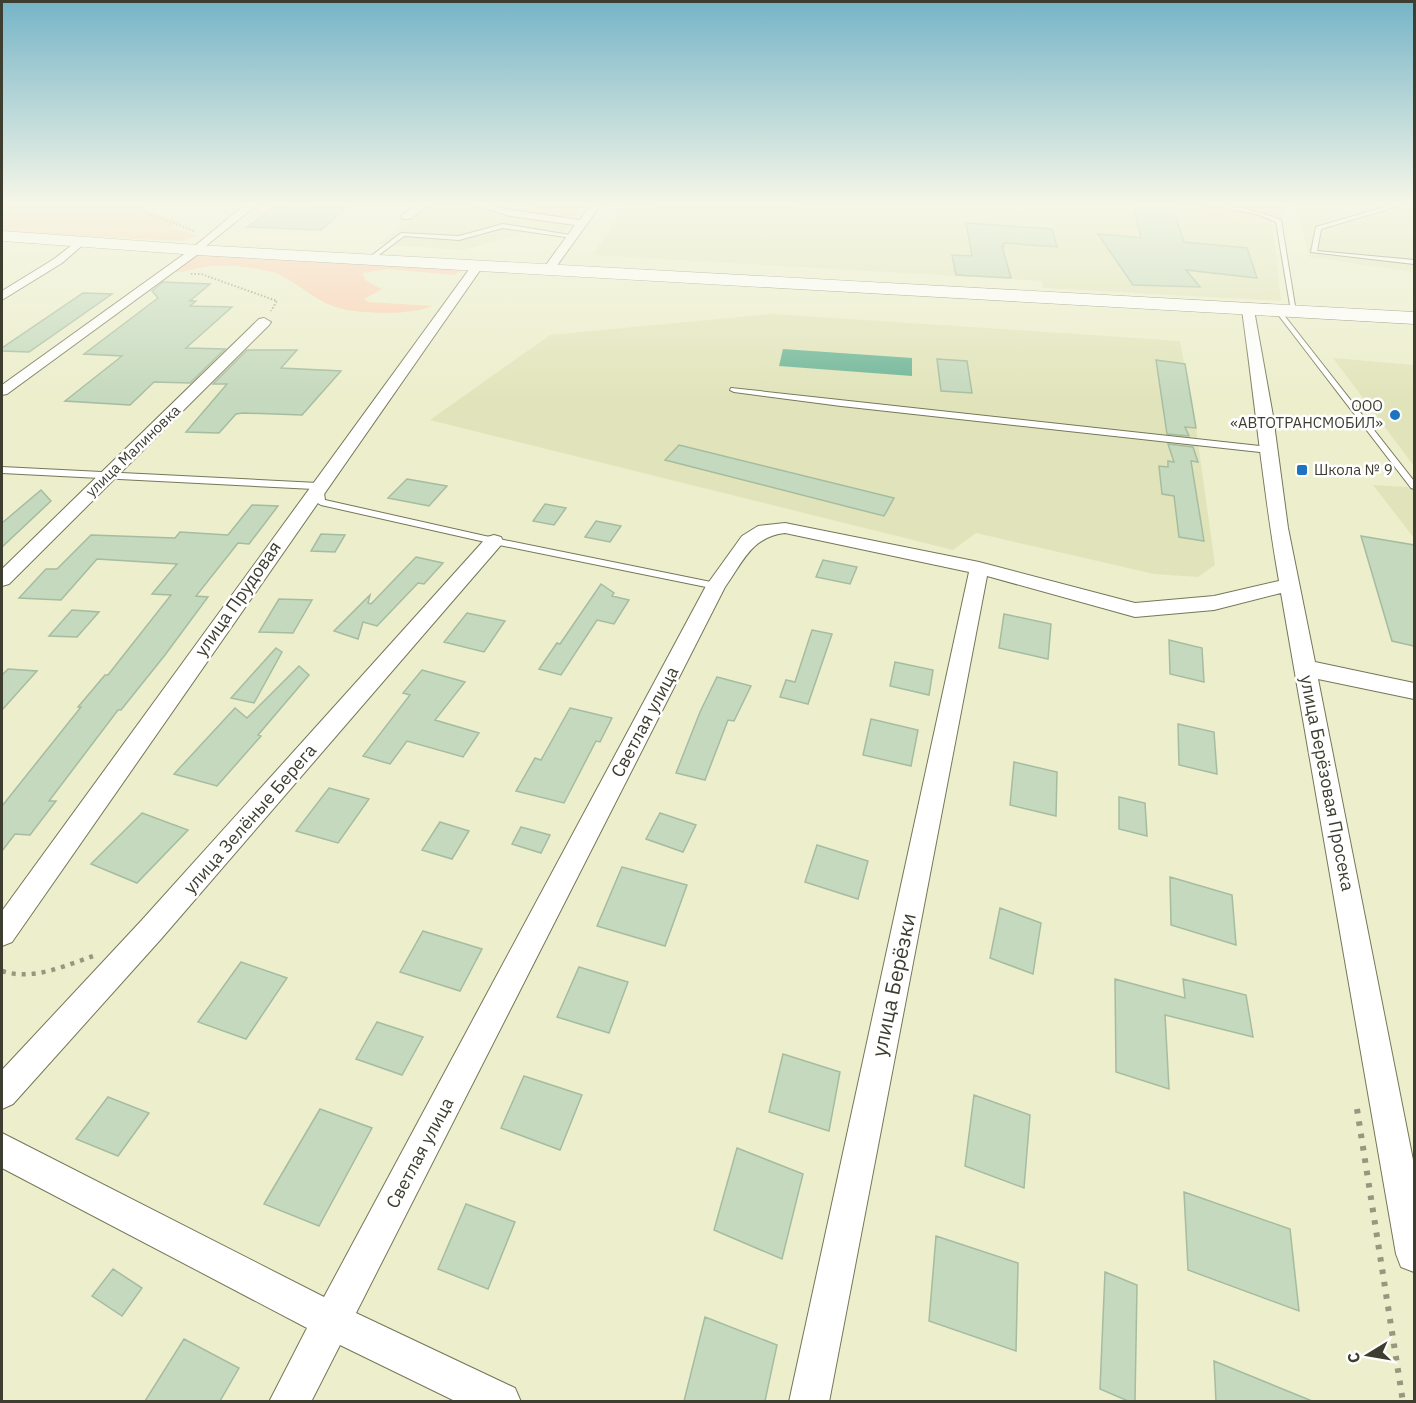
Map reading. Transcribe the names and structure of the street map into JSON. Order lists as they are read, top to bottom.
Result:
{
  "streets": {
    "street": [
      "улица Малиновка",
      "улица Прудовая",
      "Светлая улица",
      "улица Берёзовая Просека",
      "улица Зелёные Берега",
      "улица Берёзки"
    ]
  },
  "crossings": [
    ["Светлая улица", "улица Берёзовая Просека"],
    ["Светлая улица", "улица Берёзки"]
  ],
  "places": {
    "other": ["ООО «АВТОТРАНСМОБИЛ»"],
    "transit": ["Школа № 9"]
  },
  "north": "left"
}
